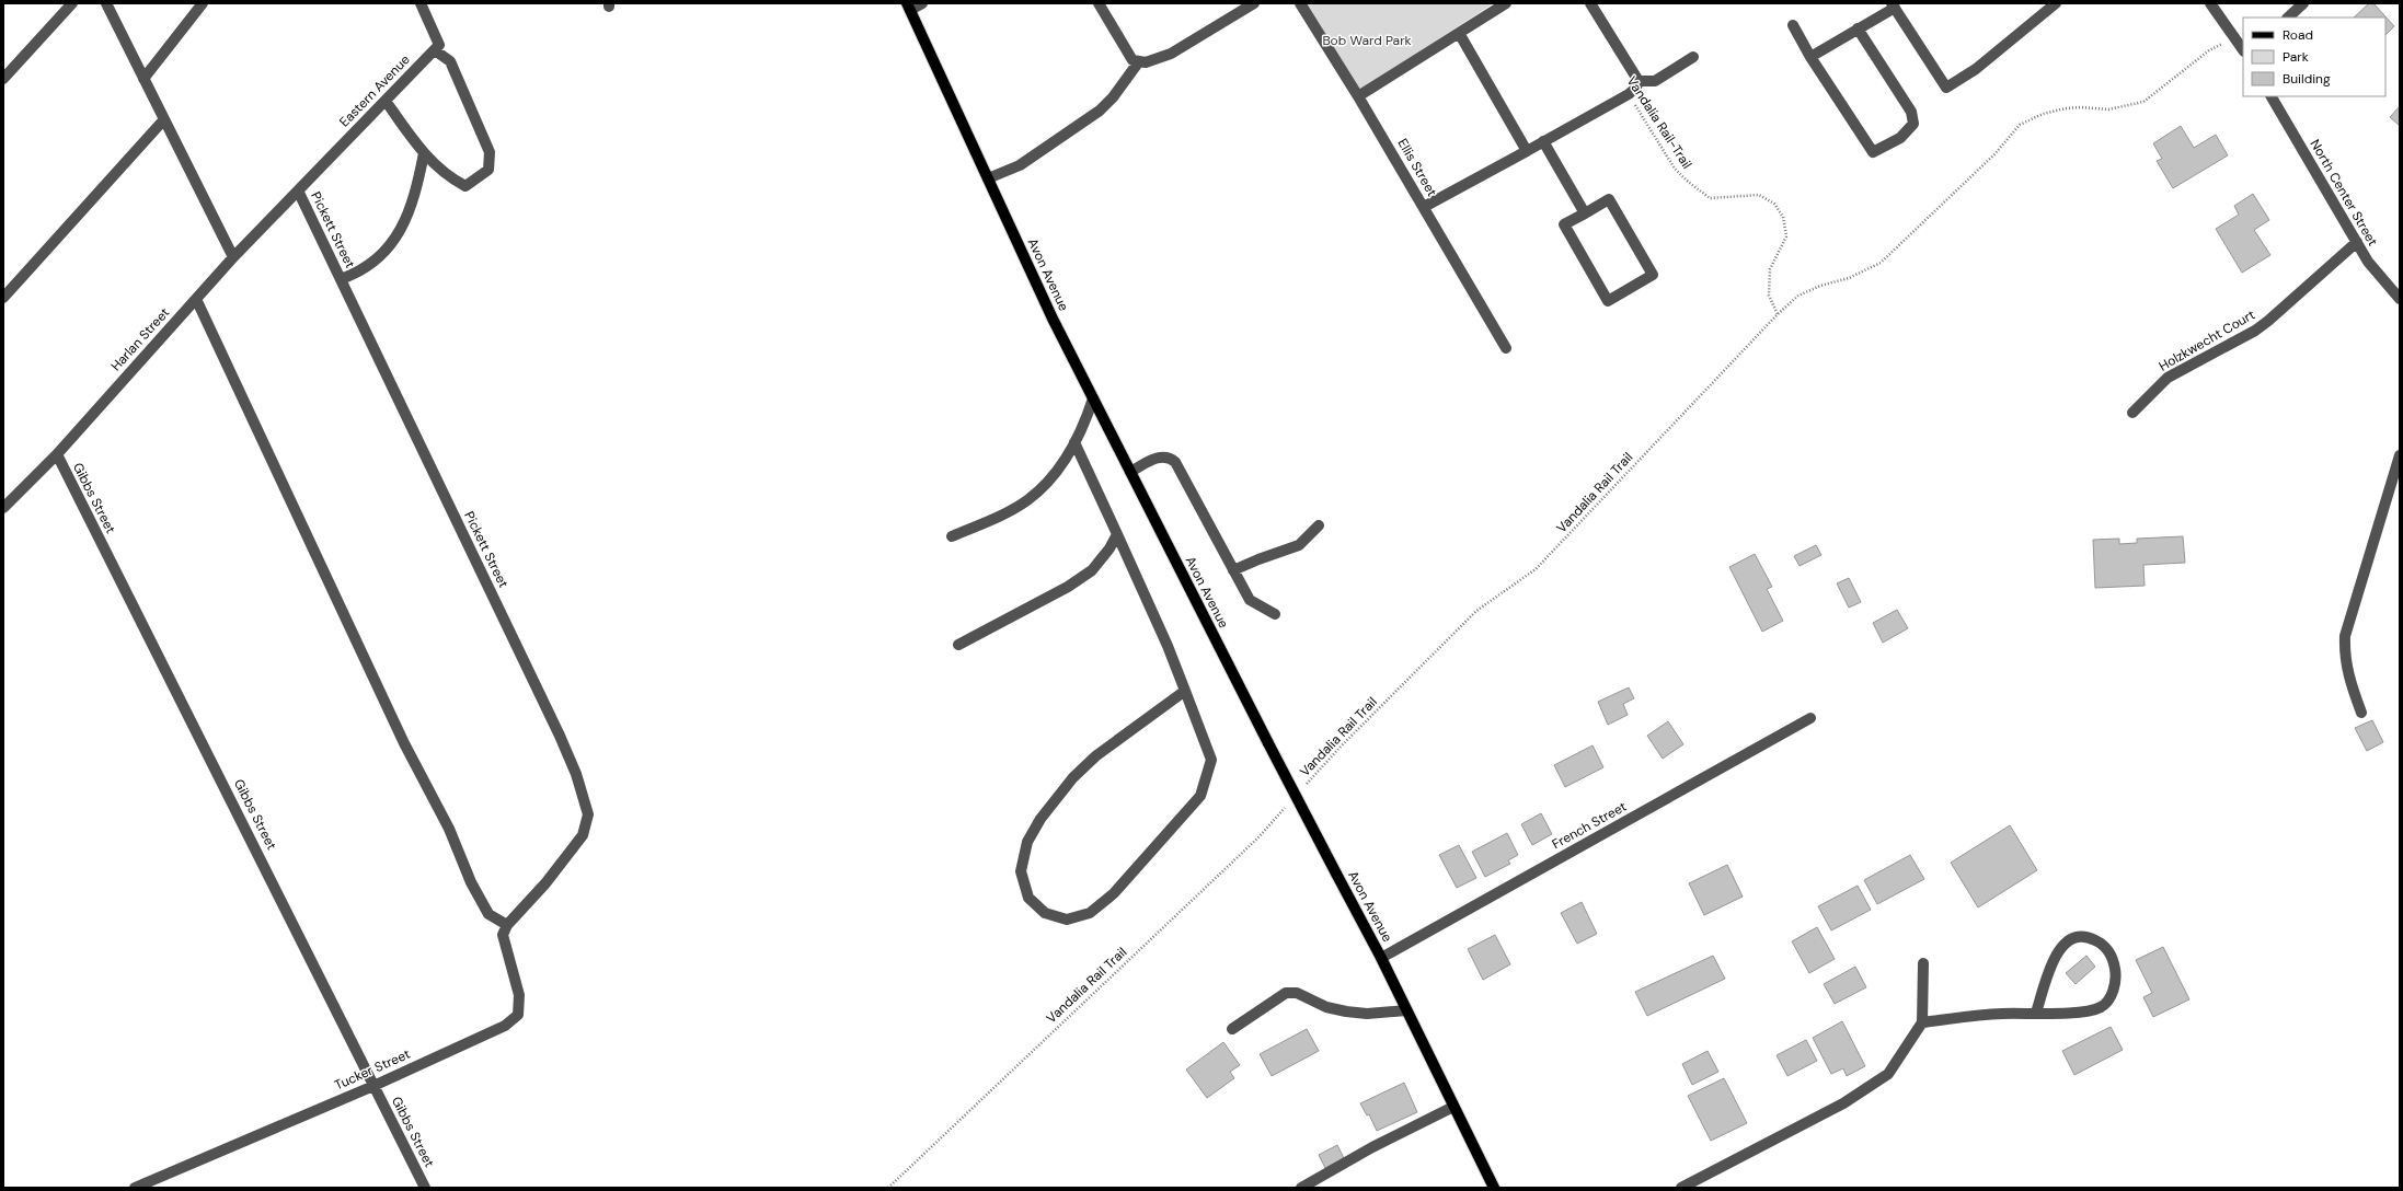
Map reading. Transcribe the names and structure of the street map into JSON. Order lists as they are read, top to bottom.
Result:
{
  "streets": {
    "main road": ["Avon Avenue"],
    "street": [
      "Eastern Avenue",
      "Ellis Street",
      "North Center Street",
      "Pickett Street",
      "Harlan Street",
      "Holzkwecht Court",
      "Gibbs Street",
      "French Street",
      "Tucker Street"
    ],
    "path": ["Vandalia Rail-Trail", "Vandalia Rail Trail"]
  },
  "crossings": [
    ["Eastern Avenue", "Pickett Street"],
    ["Eastern Avenue", "Harlan Street"],
    ["Vandalia Rail-Trail", "Vandalia Rail Trail"],
    ["North Center Street", "Holzkwecht Court"],
    ["Pickett Street", "Harlan Street"],
    ["Pickett Street", "Tucker Street"],
    ["Avon Avenue", "French Street"],
    ["Harlan Street", "Gibbs Street"],
    ["Gibbs Street", "Tucker Street"]
  ],
  "parks": ["Bob Ward Park"],
  "legend": ["Road", "Park", "Building"]
}
